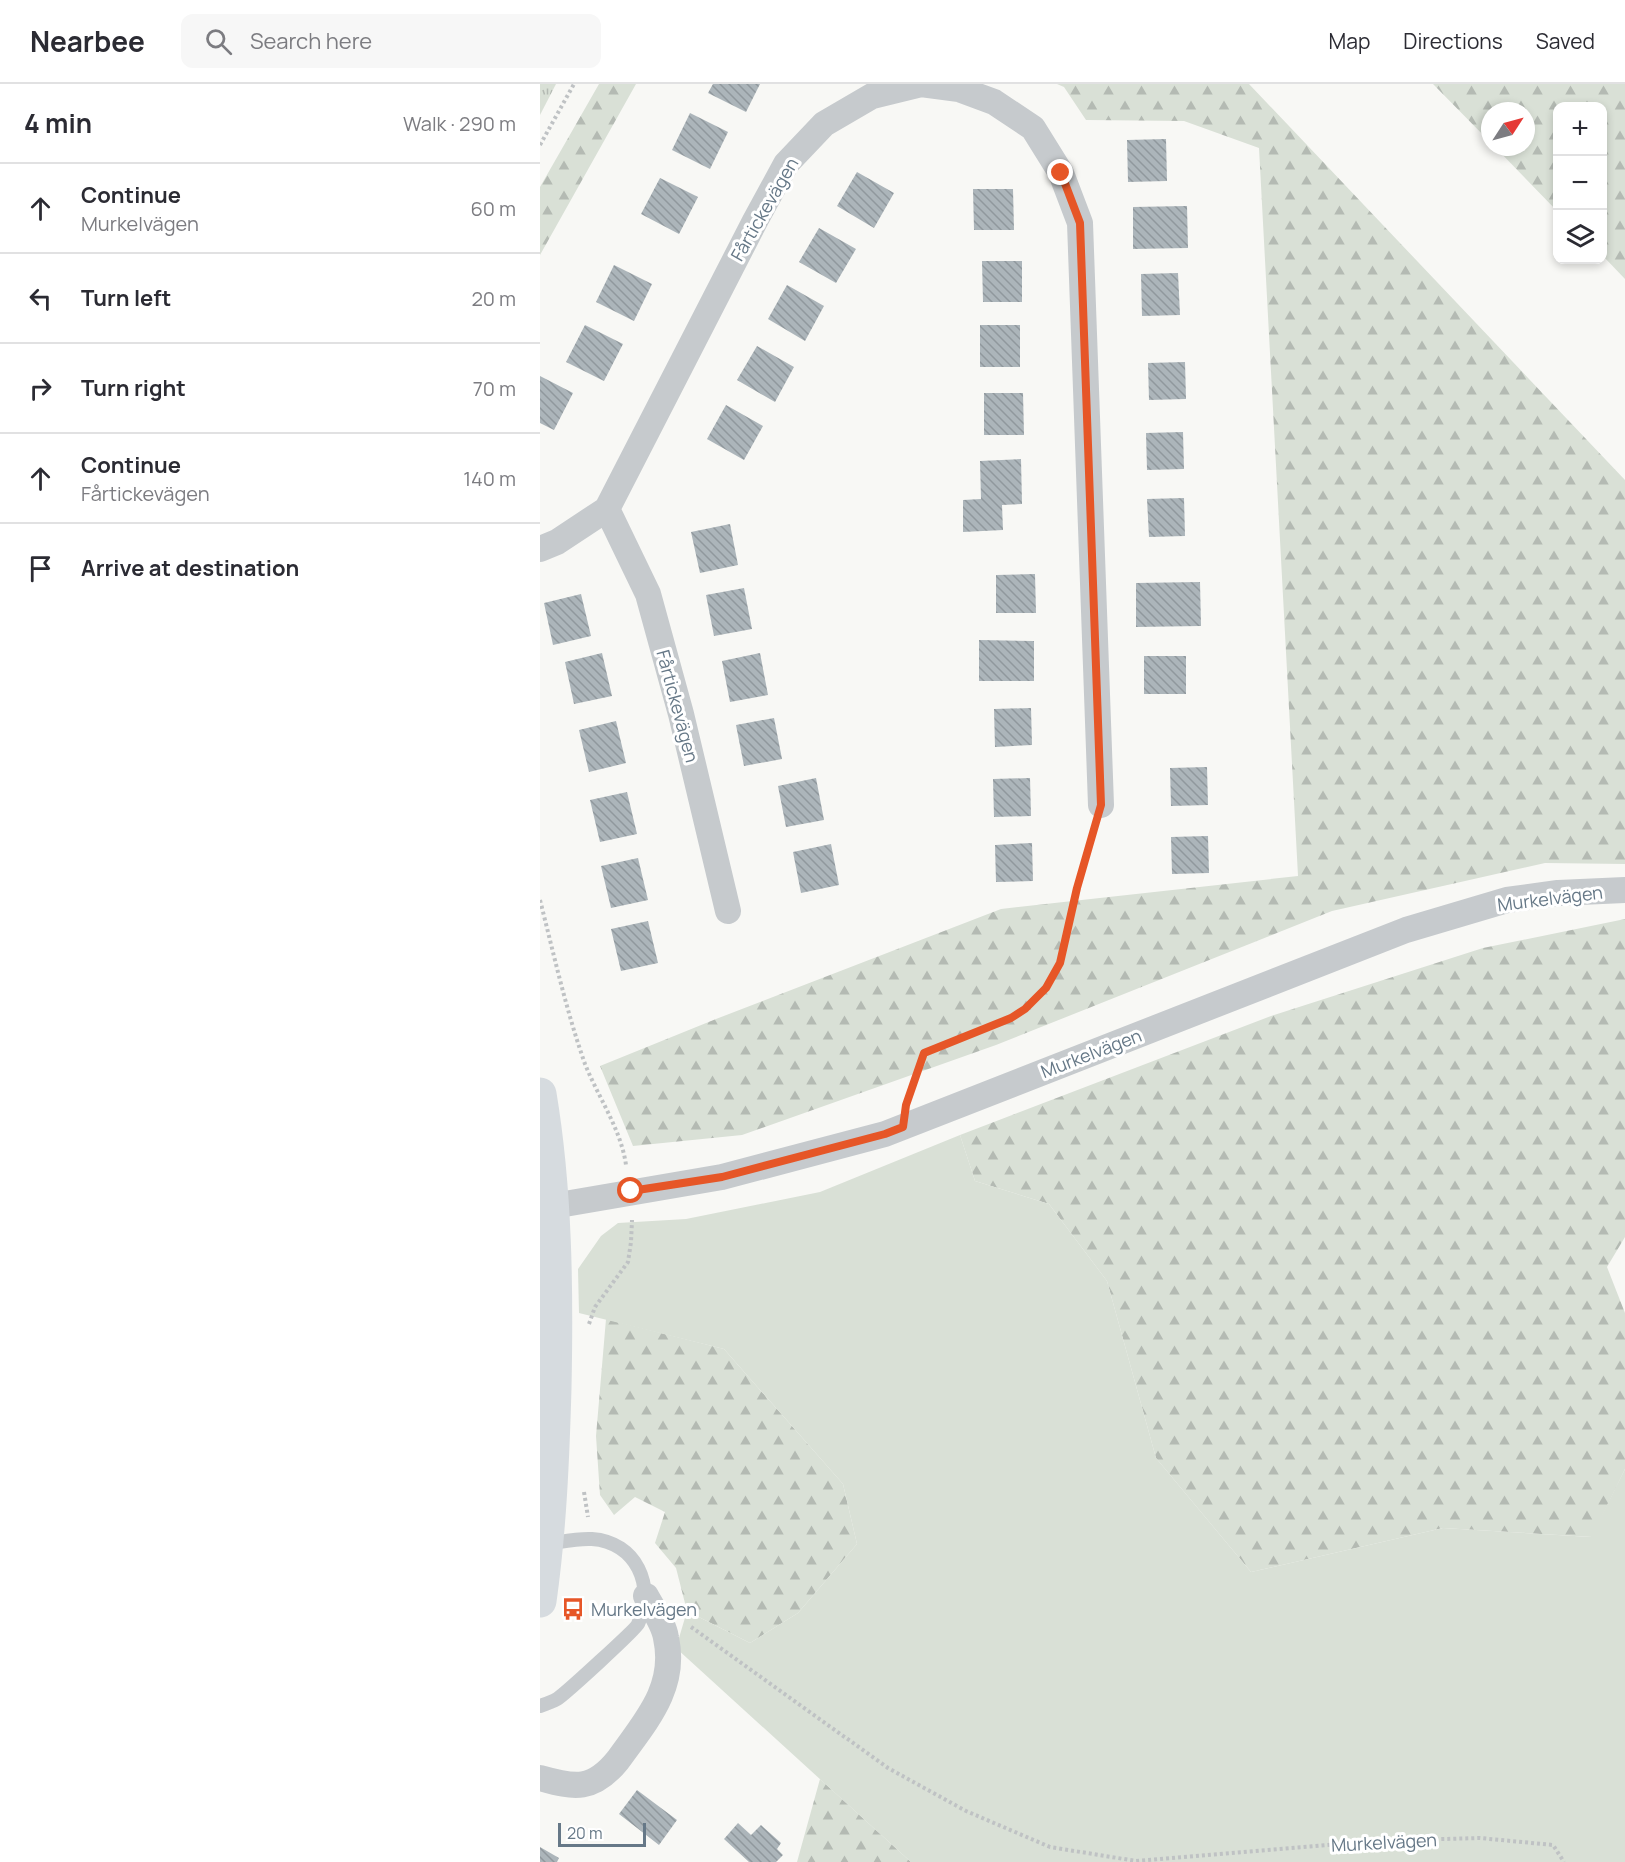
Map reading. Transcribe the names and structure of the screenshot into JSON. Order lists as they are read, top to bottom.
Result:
{
  "streets": {
    "street": ["Fårtickevägen", "Murkelvägen"]
  },
  "places": {
    "bus stop": ["Murkelvägen"]
  },
  "scale_bar": "20 m",
  "north": "top right",
  "page": {
    "header": "Nearbee",
    "search": "Search here",
    "nav": ["Map", "Directions", "Saved"],
    "heading": ["4 min", "Walk · 290 m"],
    "map_buttons": ["+", "−"],
    "list": [
      ["Continue", "Murkelvägen", "60 m"],
      ["Turn left", "20 m"],
      ["Turn right", "70 m"],
      ["Continue", "Fårtickevägen", "140 m"],
      "Arrive at destination"
    ],
    "scale": "20 m"
  }
}
